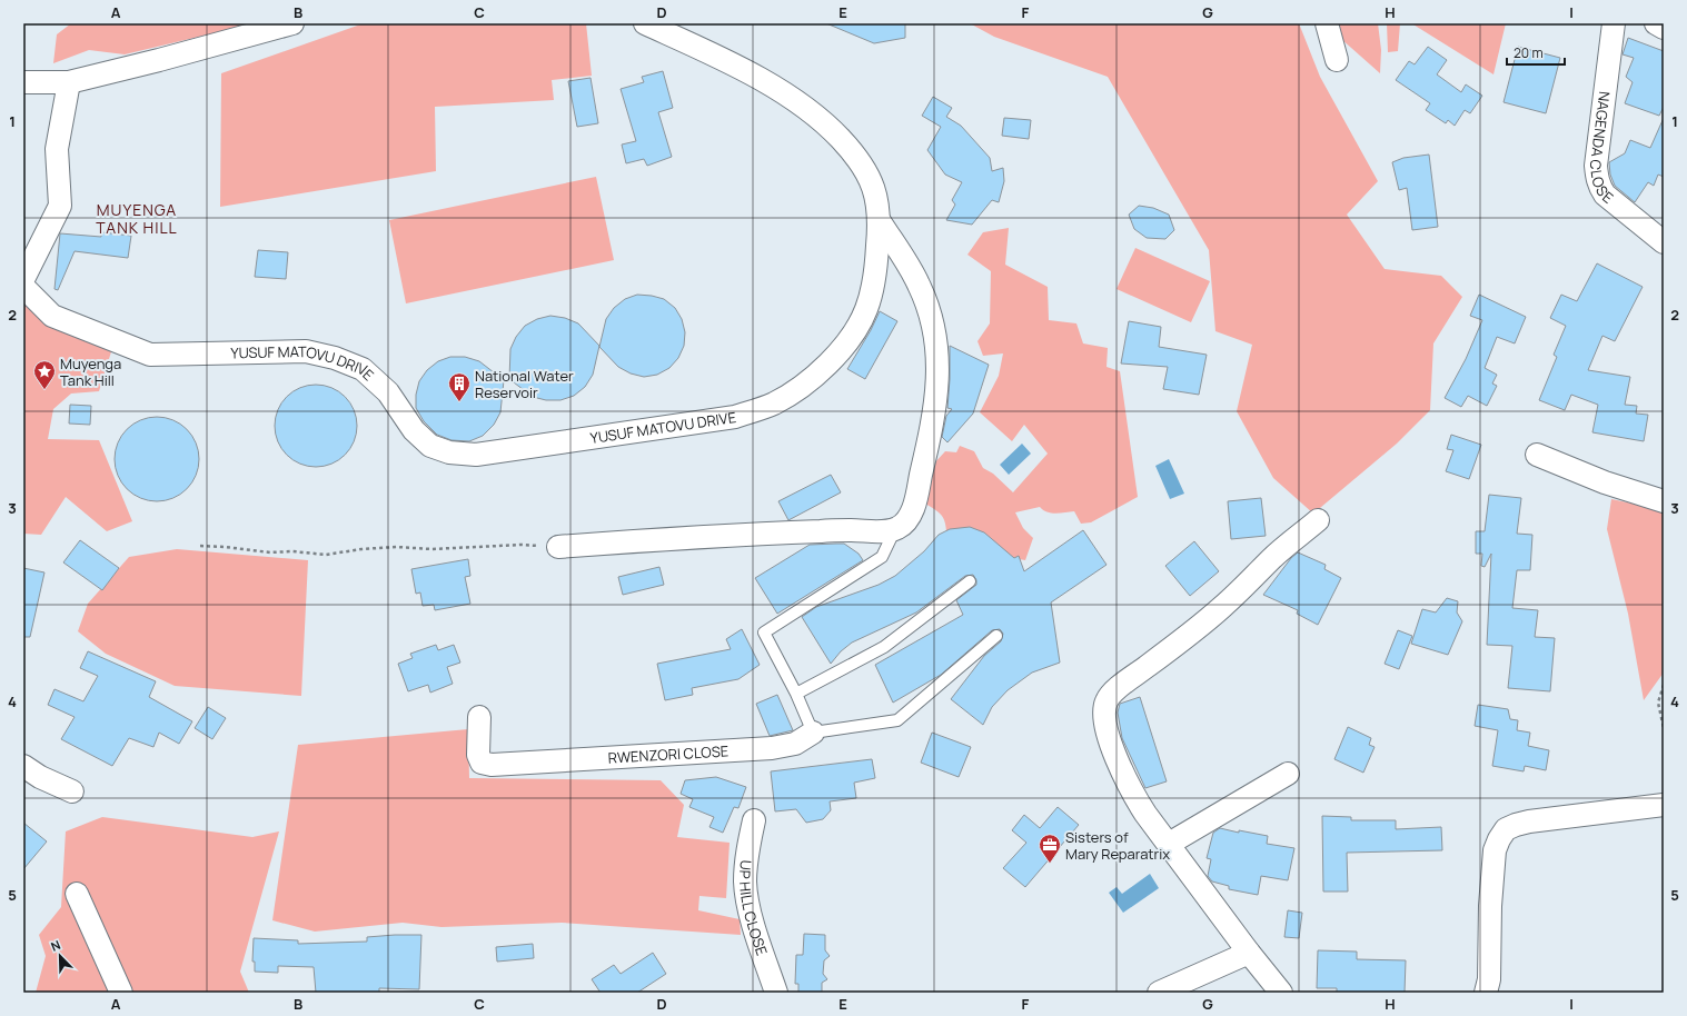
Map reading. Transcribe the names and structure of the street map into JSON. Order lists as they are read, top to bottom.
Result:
{
  "streets": {
    "street": [
      "NAGENDA CLOSE",
      "YUSUF MATOVU DRIVE",
      "RWENZORI CLOSE",
      "UP HILL CLOSE"
    ]
  },
  "districts": ["MUYENGA TANK HILL"],
  "places": {
    "place": ["Muyenga Tank Hill"],
    "building": ["National Water Reservoir"],
    "office": ["Sisters of Mary Reparatrix"]
  },
  "scale_bar": "20 m",
  "north": "top left",
  "grid": {
    "columns": [
      "A",
      "B",
      "C",
      "D",
      "E",
      "F",
      "G",
      "H",
      "I"
    ],
    "rows": [
      "1",
      "2",
      "3",
      "4",
      "5"
    ]
  }
}
